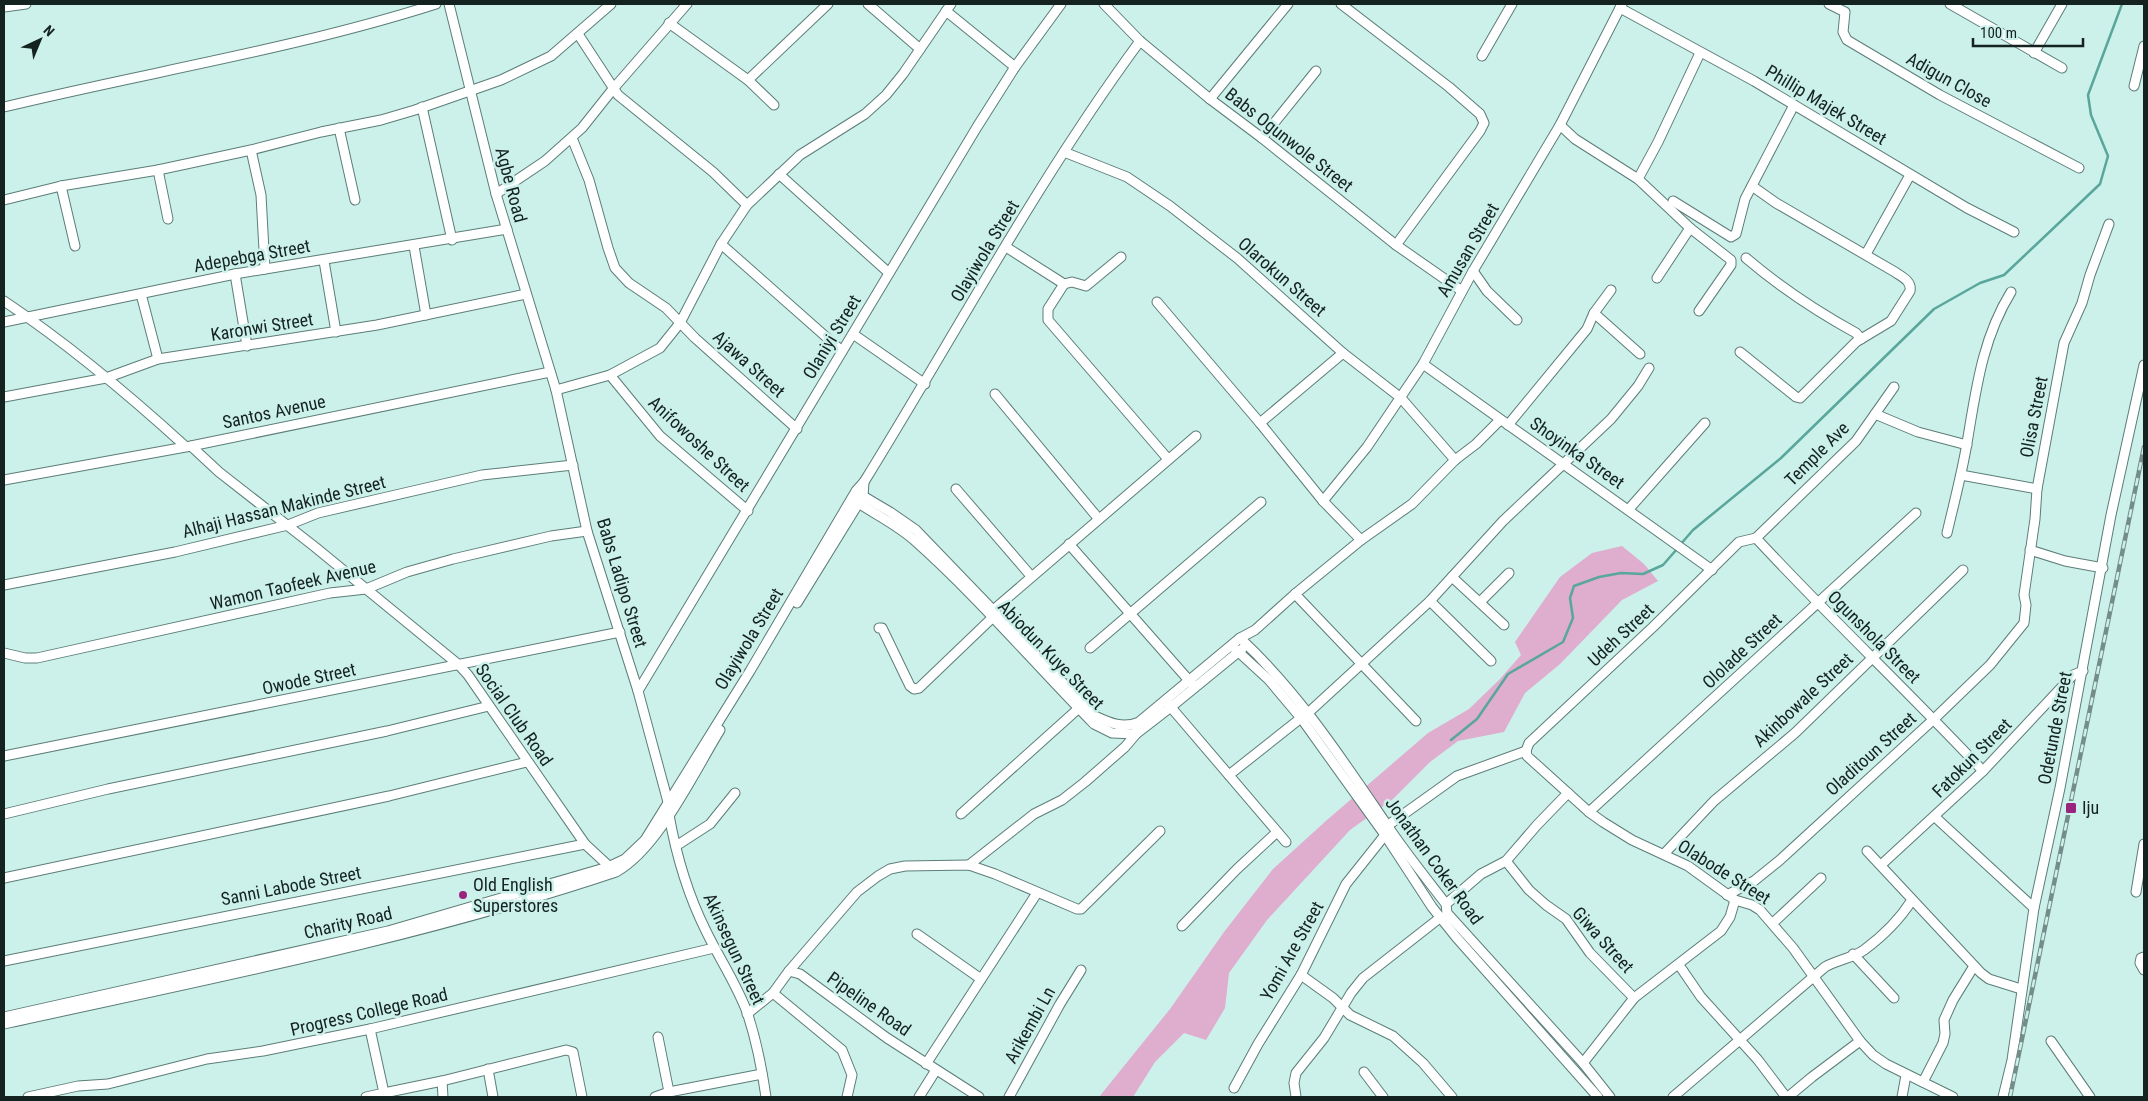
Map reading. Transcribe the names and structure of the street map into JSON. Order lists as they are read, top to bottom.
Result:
{
  "streets": {
    "street": [
      "Adigun Close",
      "Phillip Majek Street",
      "Babs Ogunwole Street",
      "Agbe Road",
      "Amusan Street",
      "Olayiwola Street",
      "Adepebga Street",
      "Olarokun Street",
      "Karonwi Street",
      "Olaniyi Street",
      "Ajawa Street",
      "Santos Avenue",
      "Olisa Street",
      "Anifowoshe Street",
      "Shoyinka Street",
      "Temple Ave",
      "Alhaji Hassan Makinde Street",
      "Babs Ladipo Street",
      "Wamon Taofeek Avenue",
      "Udeh Street",
      "Ogunshola Street",
      "Ololade Street",
      "Abiodun Kuye Street",
      "Owode Street",
      "Akinbowale Street",
      "Social Club Road",
      "Odetunde Street",
      "Oladitoun Street",
      "Fatokun Street",
      "Jonathan Coker Road",
      "Olabode Street",
      "Sanni Labode Street",
      "Charity Road",
      "Giwa Street",
      "Akinsegun Street",
      "Yomi Are Street",
      "Pipeline Road",
      "Progress College Road",
      "Arikembi Ln"
    ]
  },
  "crossings": [
    ["Phillip Majek Street", "Amusan Street"],
    ["Babs Ogunwole Street", "Amusan Street"],
    ["Babs Ogunwole Street", "Olayiwola Street"],
    ["Agbe Road", "Adepebga Street"],
    ["Agbe Road", "Karonwi Street"],
    ["Agbe Road", "Santos Avenue"],
    ["Agbe Road", "Babs Ladipo Street"],
    ["Amusan Street", "Olarokun Street"],
    ["Amusan Street", "Shoyinka Street"],
    ["Olayiwola Street", "Olarokun Street"],
    ["Olayiwola Street", "Babs Ladipo Street"],
    ["Olayiwola Street", "Abiodun Kuye Street"],
    ["Olayiwola Street", "Charity Road"],
    ["Adepebga Street", "Social Club Road"],
    ["Karonwi Street", "Social Club Road"],
    ["Olaniyi Street", "Ajawa Street"],
    ["Olaniyi Street", "Anifowoshe Street"],
    ["Olaniyi Street", "Babs Ladipo Street"],
    ["Santos Avenue", "Babs Ladipo Street"],
    ["Santos Avenue", "Social Club Road"],
    ["Olisa Street", "Oladitoun Street"],
    ["Shoyinka Street", "Udeh Street"],
    ["Temple Ave", "Udeh Street"],
    ["Temple Ave", "Ogunshola Street"],
    ["Alhaji Hassan Makinde Street", "Babs Ladipo Street"],
    ["Alhaji Hassan Makinde Street", "Social Club Road"],
    ["Babs Ladipo Street", "Wamon Taofeek Avenue"],
    ["Babs Ladipo Street", "Owode Street"],
    ["Babs Ladipo Street", "Charity Road"],
    ["Wamon Taofeek Avenue", "Social Club Road"],
    ["Udeh Street", "Ogunshola Street"],
    ["Udeh Street", "Olabode Street"],
    ["Udeh Street", "Yomi Are Street"],
    ["Ogunshola Street", "Ololade Street"],
    ["Ogunshola Street", "Akinbowale Street"],
    ["Ogunshola Street", "Oladitoun Street"],
    ["Ogunshola Street", "Fatokun Street"],
    ["Ololade Street", "Olabode Street"],
    ["Abiodun Kuye Street", "Charity Road"],
    ["Owode Street", "Social Club Road"],
    ["Akinbowale Street", "Olabode Street"],
    ["Social Club Road", "Sanni Labode Street"],
    ["Social Club Road", "Charity Road"],
    ["Odetunde Street", "Fatokun Street"],
    ["Oladitoun Street", "Olabode Street"],
    ["Jonathan Coker Road", "Yomi Are Street"],
    ["Olabode Street", "Yomi Are Street"],
    ["Charity Road", "Akinsegun Street"],
    ["Akinsegun Street", "Progress College Road"]
  ],
  "places": {
    "transit": ["Iju"],
    "other": ["Old English Superstores"]
  },
  "scale_bar": "100 m",
  "north": "top right"
}
